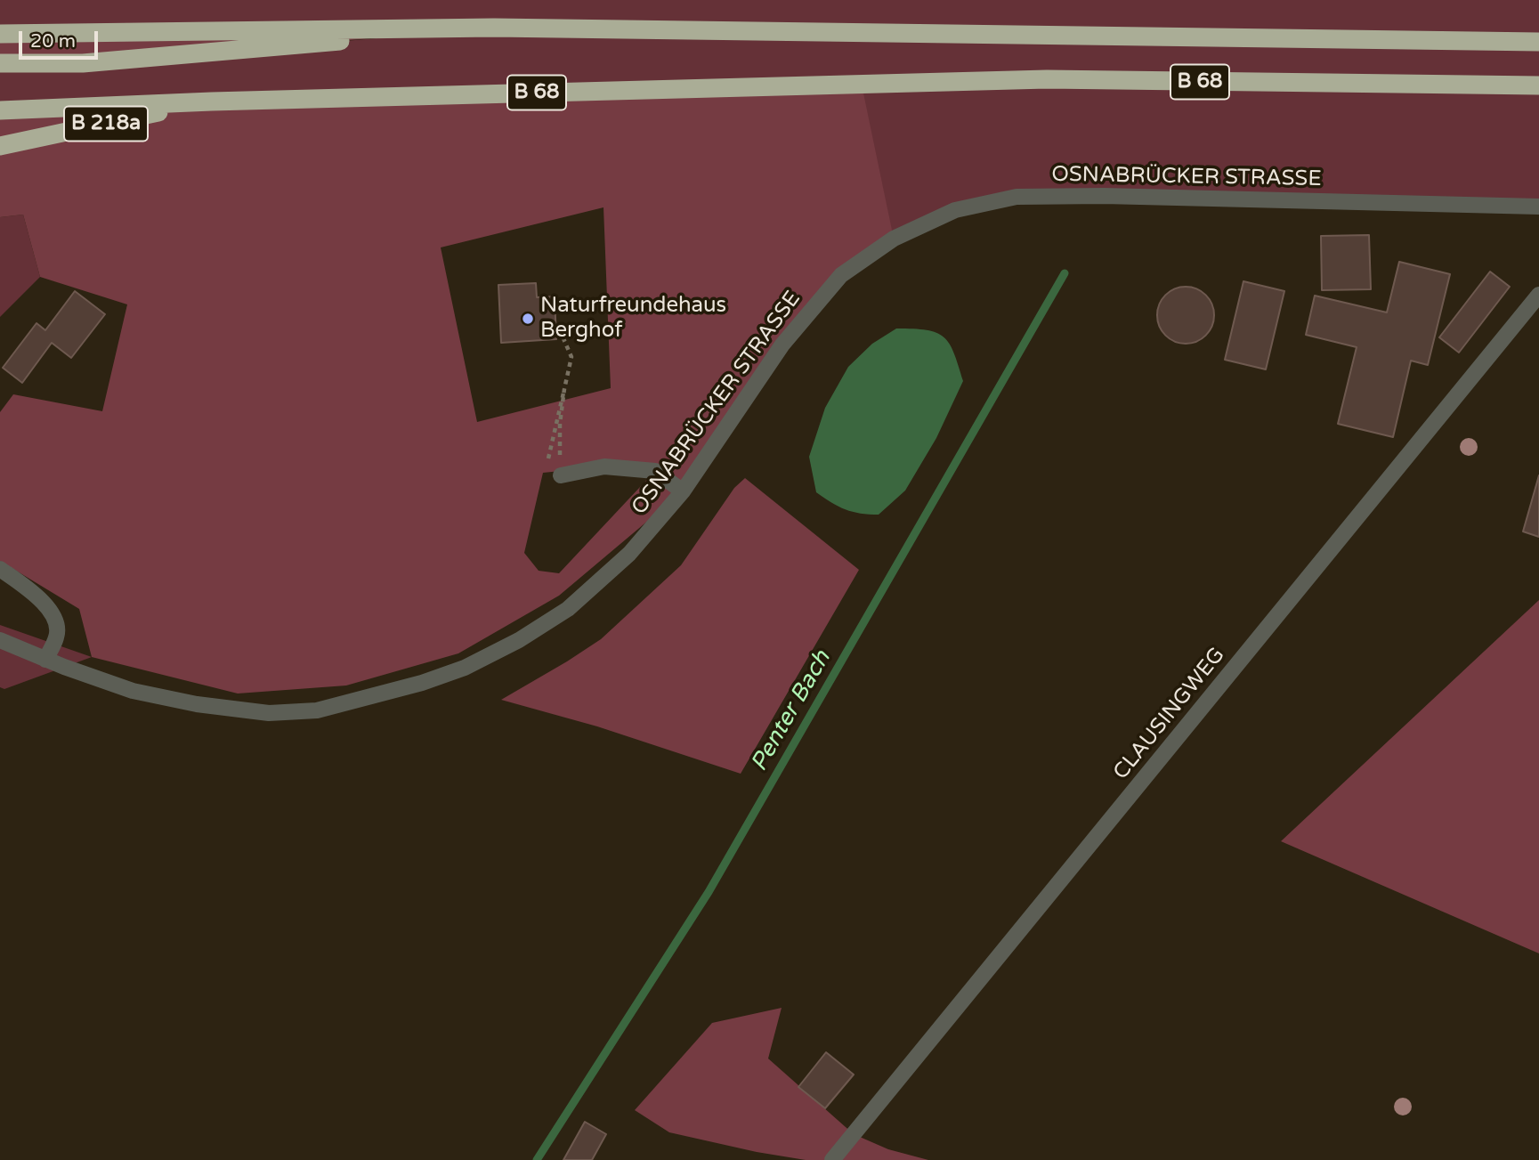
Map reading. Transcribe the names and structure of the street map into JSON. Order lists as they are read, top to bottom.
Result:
{
  "streets": {
    "highway": ["B 68", "B 218a"],
    "street": ["OSNABRÜCKER STRASSE", "CLAUSINGWEG"]
  },
  "crossings": [
    ["B 68", "B 218a"]
  ],
  "water": ["Penter Bach"],
  "places": ["Naturfreundehaus Berghof"],
  "scale_bar": "20 m"
}
